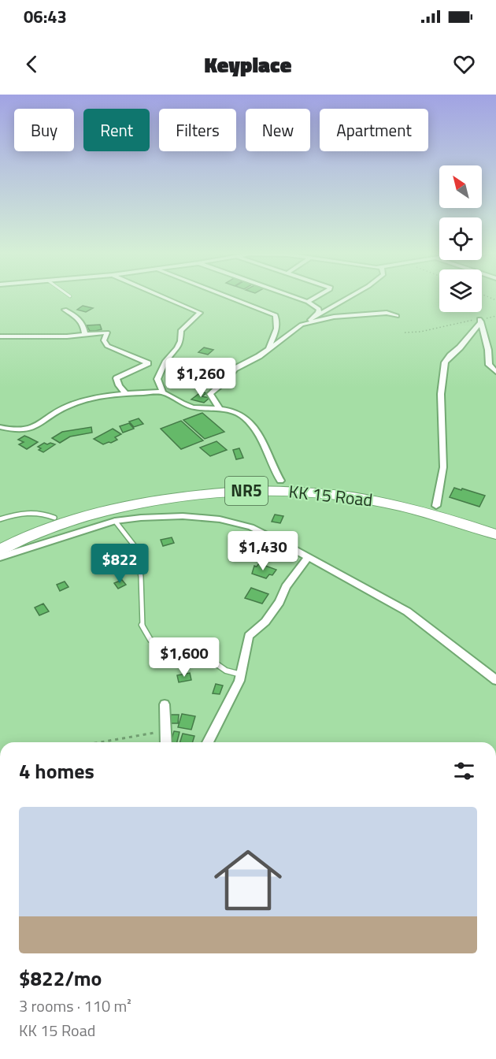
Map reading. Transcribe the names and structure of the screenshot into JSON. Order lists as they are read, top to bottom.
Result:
{
  "streets": {
    "highway": ["NR5", "KK 15 Road"]
  },
  "north": "top left",
  "page": {
    "status": "06:43",
    "header": "Keyplace",
    "chip": [
      "Buy",
      "Rent",
      "Filters",
      "New",
      "Apartment"
    ],
    "price": [
      "$1,260",
      "$1,430",
      "$822",
      "$1,600"
    ],
    "heading": "4 homes",
    "list": [
      {
        "name": "$822/mo",
        "note": "3 rooms · 110 m² · KK 15 Road"
      }
    ]
  }
}
